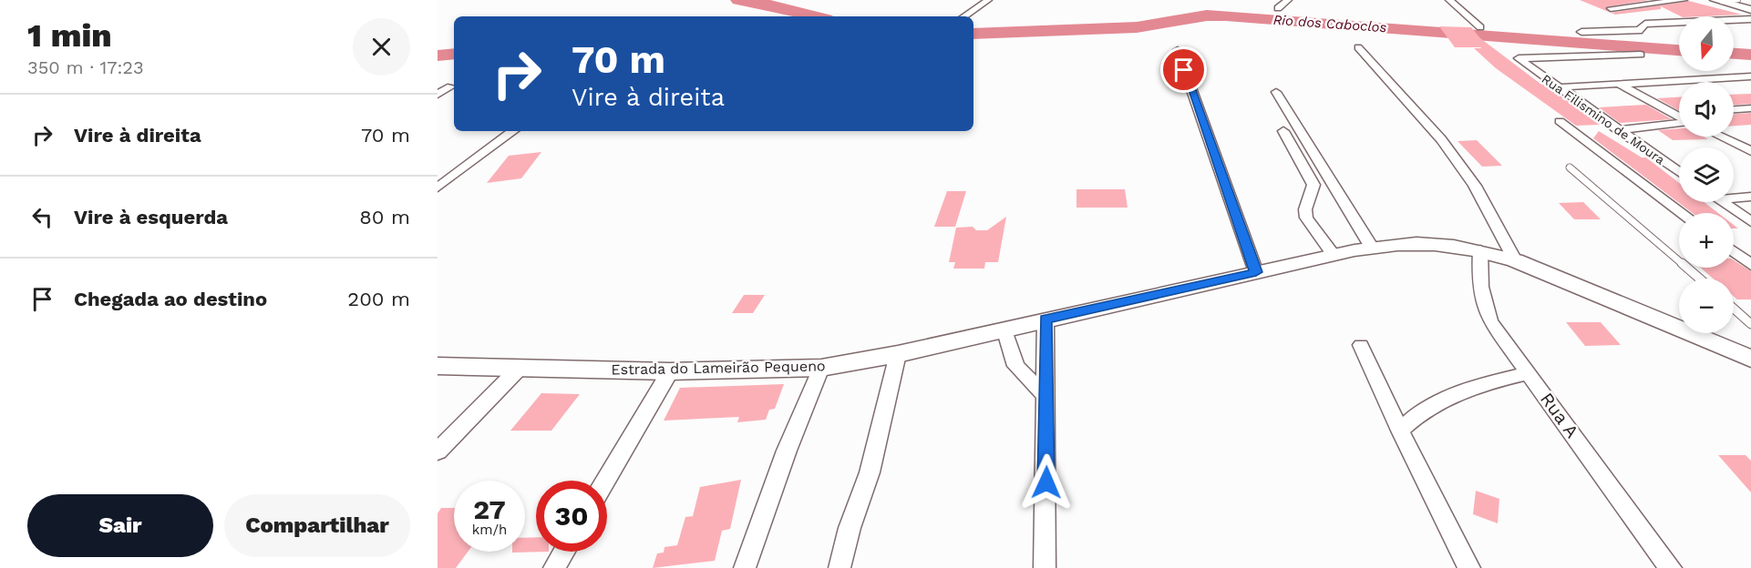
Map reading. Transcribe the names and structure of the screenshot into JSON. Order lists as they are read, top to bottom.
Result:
{
  "streets": {
    "street": ["Rua Filismino de Moura", "Estrada do Lameirão Pequeno", "Rua A"]
  },
  "crossings": [
    ["Estrada do Lameirão Pequeno", "Rua A"]
  ],
  "water": ["Rio dos Caboclos"],
  "north": "bottom",
  "page": {
    "heading": ["1 min", "350 m · 17:23"],
    "map_buttons": ["+", "−"],
    "turn": ["70 m", "Vire à direita"],
    "list": [
      {
        "name": "Vire à direita",
        "value": "70 m"
      },
      {
        "name": "Vire à esquerda",
        "value": "80 m"
      },
      {
        "name": "Chegada ao destino",
        "value": "200 m"
      }
    ],
    "speed": "27 km/h",
    "limit": "30",
    "buttons": ["Sair", "Compartilhar"]
  }
}
